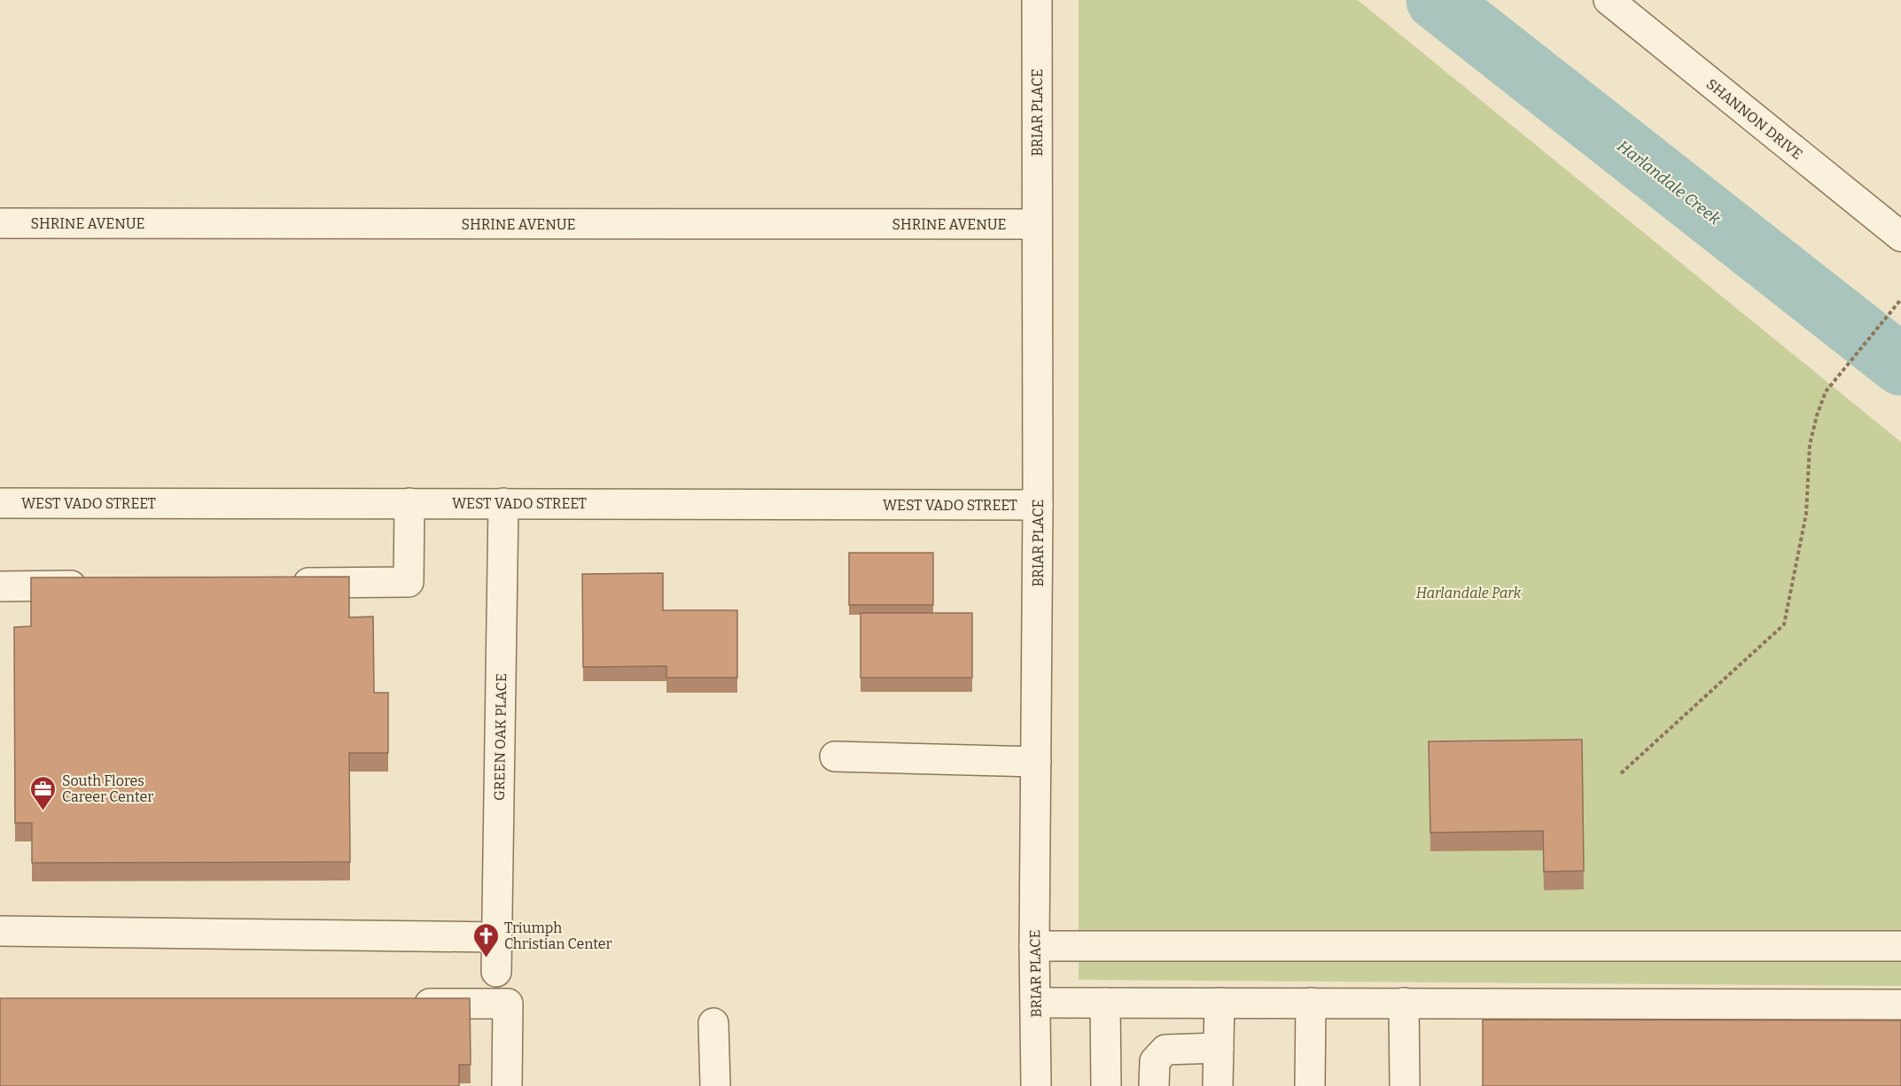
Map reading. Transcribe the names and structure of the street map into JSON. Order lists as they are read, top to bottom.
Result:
{
  "streets": {
    "street": [
      "BRIAR PLACE",
      "SHANNON DRIVE",
      "SHRINE AVENUE",
      "WEST VADO STREET",
      "GREEN OAK PLACE"
    ]
  },
  "crossings": [
    ["BRIAR PLACE", "SHRINE AVENUE"],
    ["BRIAR PLACE", "WEST VADO STREET"],
    ["WEST VADO STREET", "GREEN OAK PLACE"]
  ],
  "water": ["Harlandale Creek"],
  "parks": ["Harlandale Park"],
  "places": {
    "office": ["South Flores Career Center"],
    "church": ["Triumph Christian Center"]
  }
}
